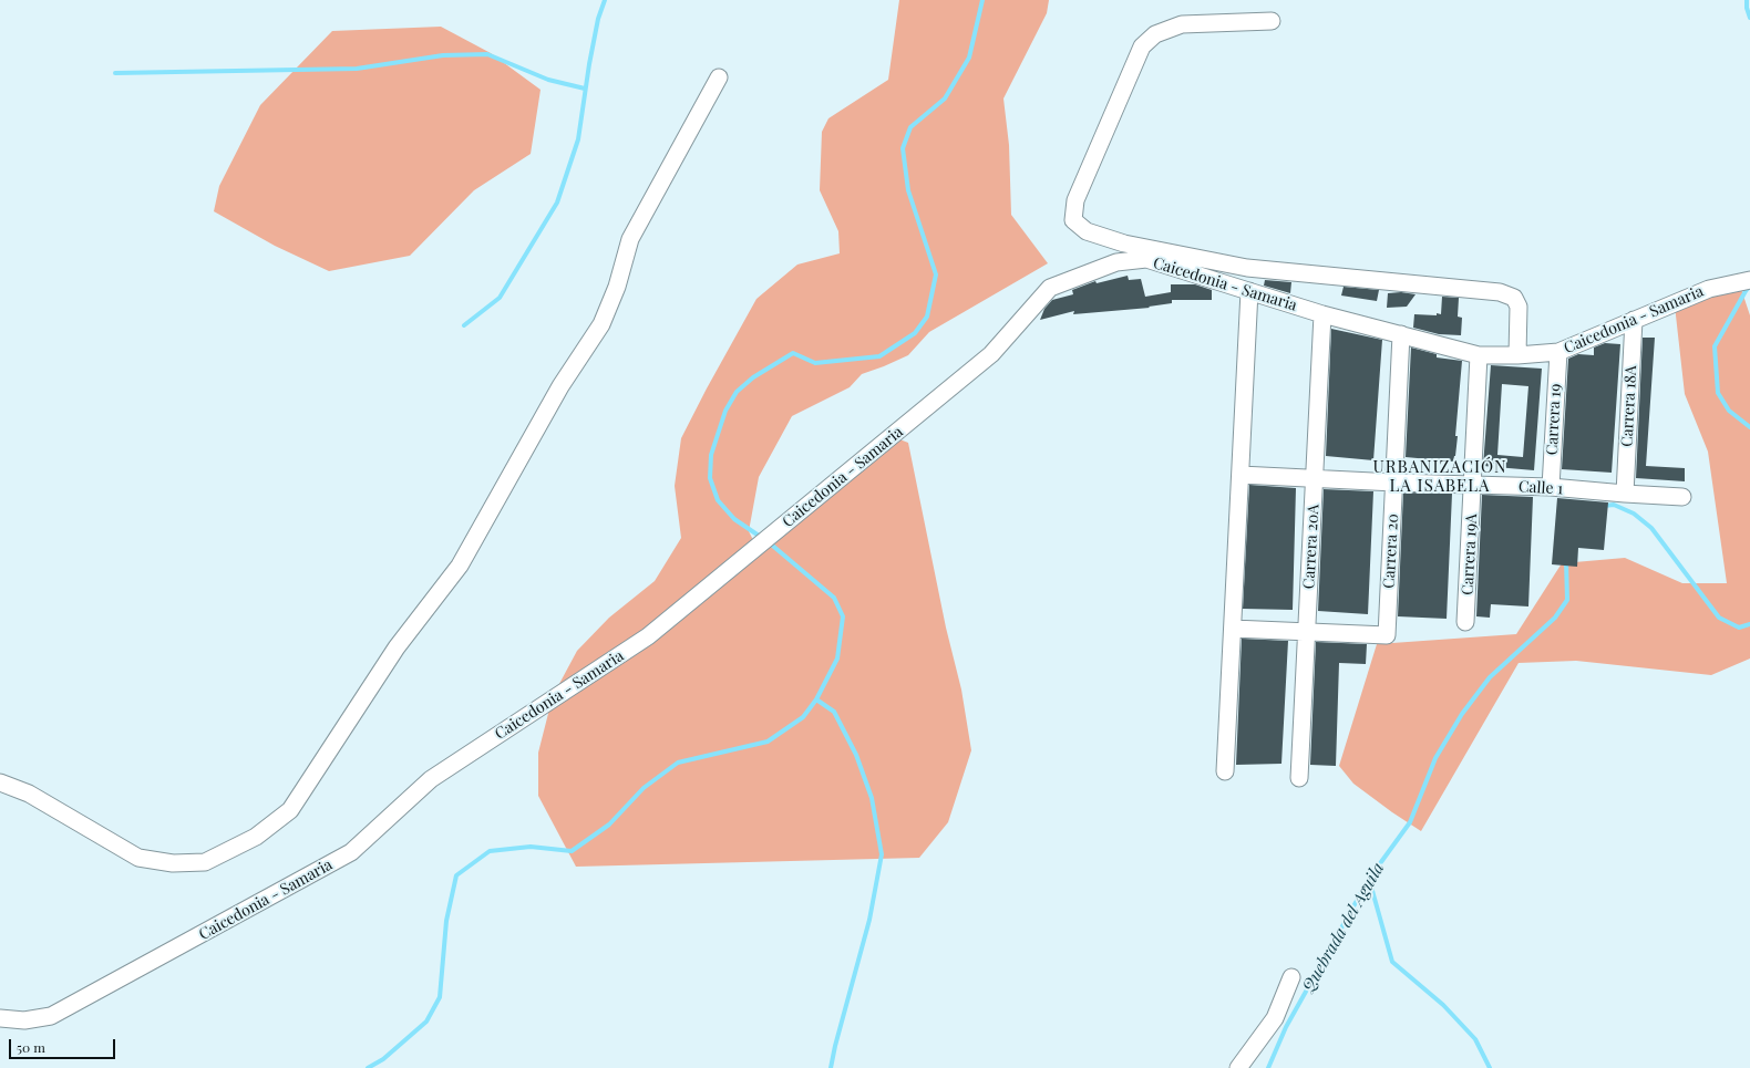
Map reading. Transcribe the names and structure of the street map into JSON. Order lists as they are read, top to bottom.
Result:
{
  "streets": {
    "street": [
      "Caicedonia - Samaria",
      "Carrera 18A",
      "Carrera 19",
      "Calle 1",
      "Carrera 20A",
      "Carrera 20",
      "Carrera 19A"
    ]
  },
  "crossings": [
    ["Caicedonia - Samaria", "Carrera 18A"],
    ["Caicedonia - Samaria", "Carrera 19"],
    ["Caicedonia - Samaria", "Carrera 20A"],
    ["Caicedonia - Samaria", "Carrera 20"],
    ["Caicedonia - Samaria", "Carrera 19A"],
    ["Carrera 18A", "Calle 1"],
    ["Carrera 19", "Calle 1"],
    ["Calle 1", "Carrera 20A"],
    ["Calle 1", "Carrera 20"],
    ["Calle 1", "Carrera 19A"],
    ["Carrera 20A", "Carrera 20"]
  ],
  "districts": ["URBANIZACIÓN LA ISABELA"],
  "water": ["Quebrada del Aguila"],
  "scale_bar": "50 m"
}
